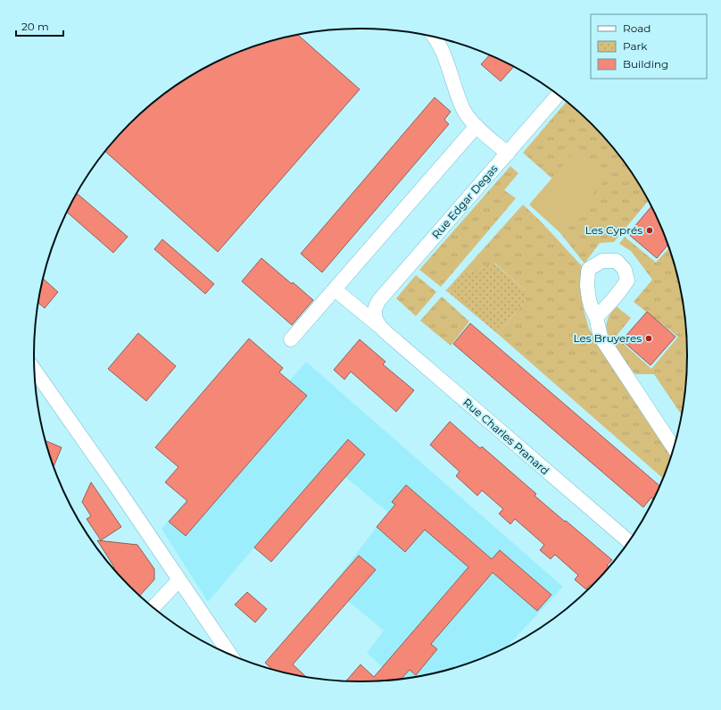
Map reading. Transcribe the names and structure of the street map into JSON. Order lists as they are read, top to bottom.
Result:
{
  "streets": {
    "street": ["Rue Edgar Degas", "Rue Charles Pranard"]
  },
  "crossings": [
    ["Rue Edgar Degas", "Rue Charles Pranard"]
  ],
  "places": ["Les Cyprés", "Les Bruyeres"],
  "legend": ["Road", "Park", "Building"],
  "scale_bar": "20 m"
}
